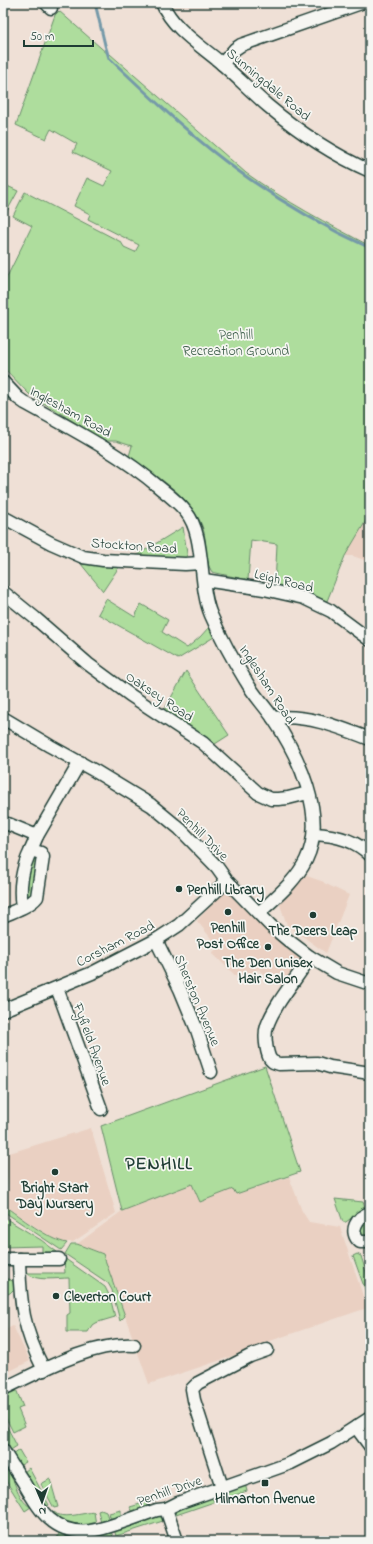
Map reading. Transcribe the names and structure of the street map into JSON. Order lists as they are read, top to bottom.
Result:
{
  "streets": {
    "street": [
      "Sunningdale Road",
      "Inglesham Road",
      "Stockton Road",
      "Leigh Road",
      "Oaksey Road",
      "Penhill Drive",
      "Corsham Road",
      "Sherston Avenue",
      "Fyfield Avenue"
    ]
  },
  "crossings": [
    ["Inglesham Road", "Stockton Road"],
    ["Inglesham Road", "Leigh Road"],
    ["Inglesham Road", "Oaksey Road"],
    ["Inglesham Road", "Penhill Drive"],
    ["Penhill Drive", "Corsham Road"],
    ["Corsham Road", "Sherston Avenue"],
    ["Corsham Road", "Fyfield Avenue"]
  ],
  "districts": ["PENHILL"],
  "parks": ["Penhill Recreation Ground"],
  "places": {
    "other": [
      "Penhill Library",
      "Penhill Post Office",
      "The Deers Leap",
      "The Den Unisex Hair Salon",
      "Bright Start Day Nursery",
      "Cleverton Court"
    ],
    "transit": ["Hilmarton Avenue"]
  },
  "scale_bar": "50 m",
  "north": "bottom"
}
